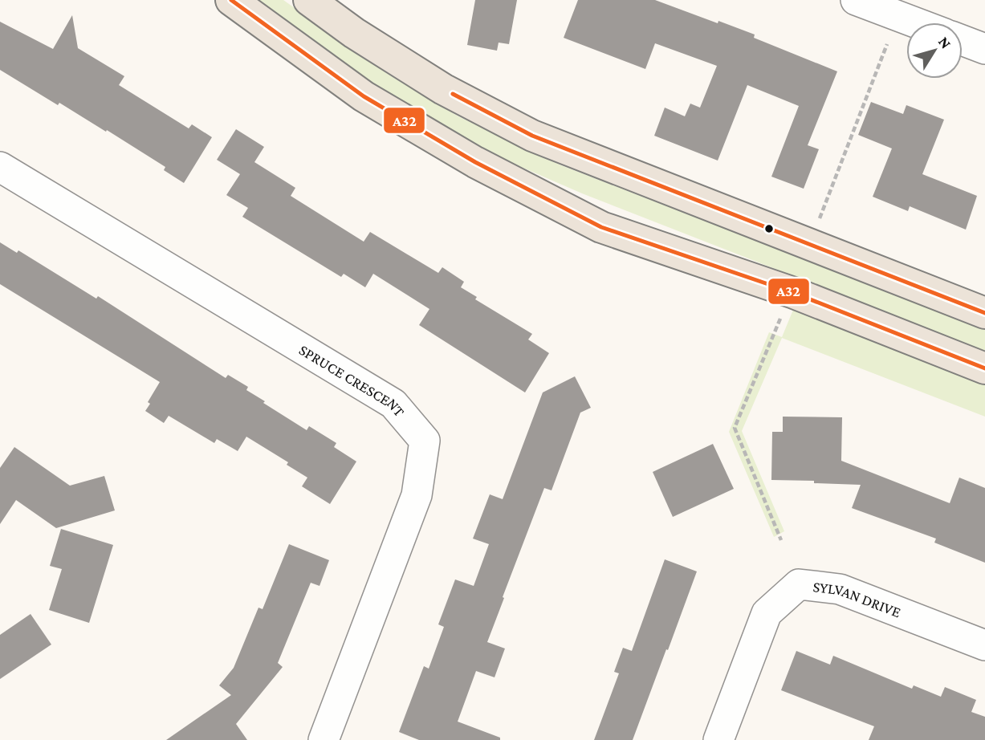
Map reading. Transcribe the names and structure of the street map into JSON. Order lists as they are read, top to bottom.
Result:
{
  "streets": {
    "street": ["SPRUCE CRESCENT", "SYLVAN DRIVE"]
  },
  "lines": ["transit line A32"],
  "north": "top right"
}
